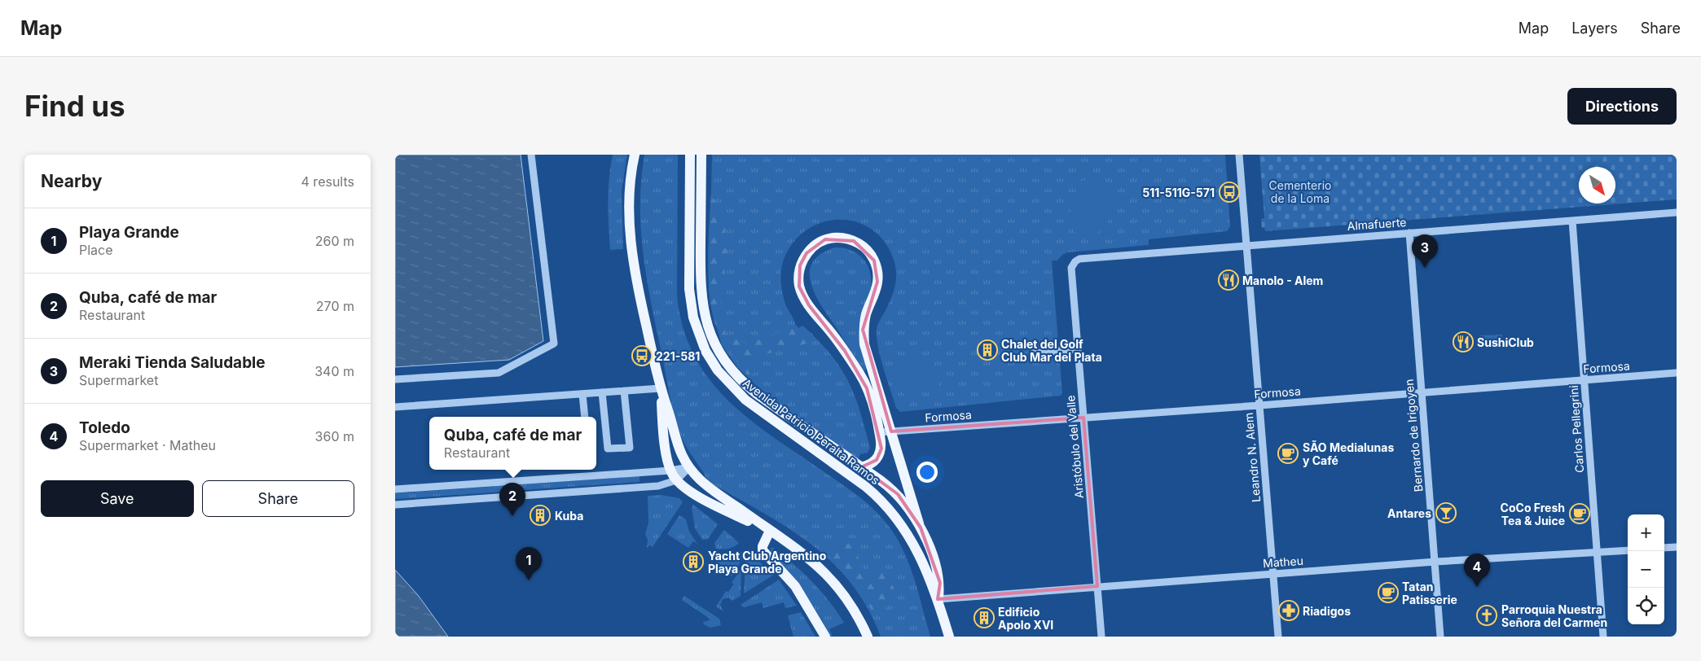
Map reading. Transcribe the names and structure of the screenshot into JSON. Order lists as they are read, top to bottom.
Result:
{
  "streets": {
    "main road": ["Avenida Patricio Peralta Ramos"],
    "street": [
      "Almafuerte",
      "Formosa",
      "Carlos Pellegrini",
      "Bernardo de Irigoyen",
      "Aristóbulo del Valle",
      "Leandro N. Alem",
      "Matheu"
    ]
  },
  "crossings": [
    ["Almafuerte", "Carlos Pellegrini"],
    ["Almafuerte", "Bernardo de Irigoyen"],
    ["Almafuerte", "Aristóbulo del Valle"],
    ["Almafuerte", "Leandro N. Alem"],
    ["Formosa", "Carlos Pellegrini"],
    ["Formosa", "Bernardo de Irigoyen"],
    ["Formosa", "Aristóbulo del Valle"],
    ["Formosa", "Leandro N. Alem"],
    ["Carlos Pellegrini", "Matheu"],
    ["Avenida Patricio Peralta Ramos", "Matheu"],
    ["Bernardo de Irigoyen", "Matheu"],
    ["Aristóbulo del Valle", "Matheu"],
    ["Leandro N. Alem", "Matheu"]
  ],
  "parks": ["Cementerio de la Loma"],
  "places": {
    "bus stop": ["511-511G-571", "221-581"],
    "restaurant": ["Manolo - Alem", "SushiClub"],
    "building": [
      "Chalet del Golf Club Mar del Plata",
      "Kuba",
      "Yacht Club Argentino Playa Grande",
      "Edificio Apolo XVI"
    ],
    "cafe": ["SÃO Medialunas y Café", "CoCo Fresh Tea & Juice", "Tatan Patisserie"],
    "bar": ["Antares"],
    "pharmacy": ["Riadigos"],
    "church": ["Parroquia Nuestra Señora del Carmen"]
  },
  "north": "bottom right",
  "page": {
    "header": "Map",
    "nav": ["Map", "Layers", "Share"],
    "buttons": [
      "Directions",
      ["Save", "Share"]
    ],
    "title": "Find us",
    "heading": ["Nearby", "4 results"],
    "list": [
      {
        "mark": "1",
        "name": "Playa Grande",
        "note": "Place",
        "value": "260 m"
      },
      {
        "mark": "2",
        "name": "Quba, café de mar",
        "note": "Restaurant",
        "value": "270 m"
      },
      {
        "mark": "3",
        "name": "Meraki Tienda Saludable",
        "note": "Supermarket",
        "value": "340 m"
      },
      {
        "mark": "4",
        "name": "Toledo",
        "note": "Supermarket · Matheu",
        "value": "360 m"
      }
    ],
    "pins": [
      "3",
      "2",
      "1",
      "4"
    ],
    "popup": ["Quba, café de mar", "Restaurant"],
    "map_buttons": ["+", "−"]
  }
}
